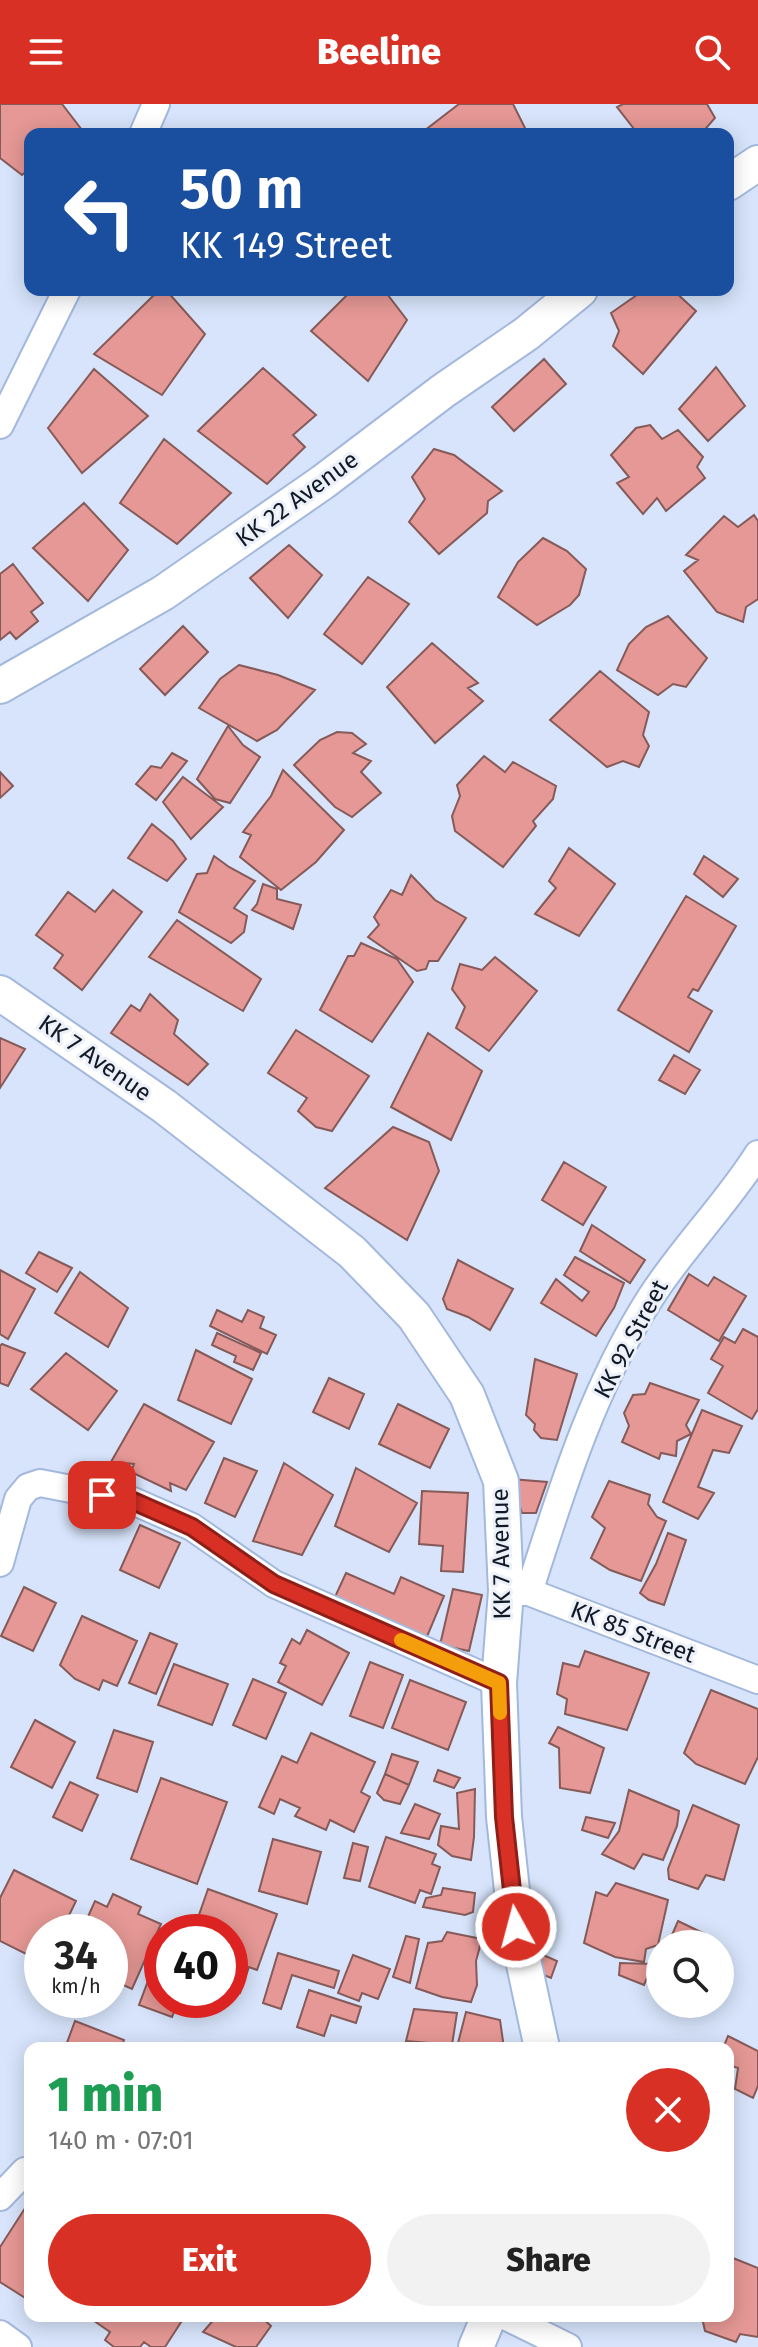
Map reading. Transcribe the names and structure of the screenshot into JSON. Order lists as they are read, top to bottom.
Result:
{
  "streets": {
    "street": [
      "KK 22 Avenue",
      "KK 7 Avenue",
      "KK 92 Street",
      "KK 85 Street"
    ]
  },
  "crossings": [
    ["KK 7 Avenue", "KK 92 Street"],
    ["KK 7 Avenue", "KK 85 Street"],
    ["KK 92 Street", "KK 85 Street"]
  ],
  "page": {
    "header": "Beeline",
    "turn": ["50 m", "KK 149 Street"],
    "speed": "34 km/h",
    "limit": "40",
    "heading": ["1 min", "140 m · 07:01"],
    "buttons": ["Exit", "Share"]
  }
}
